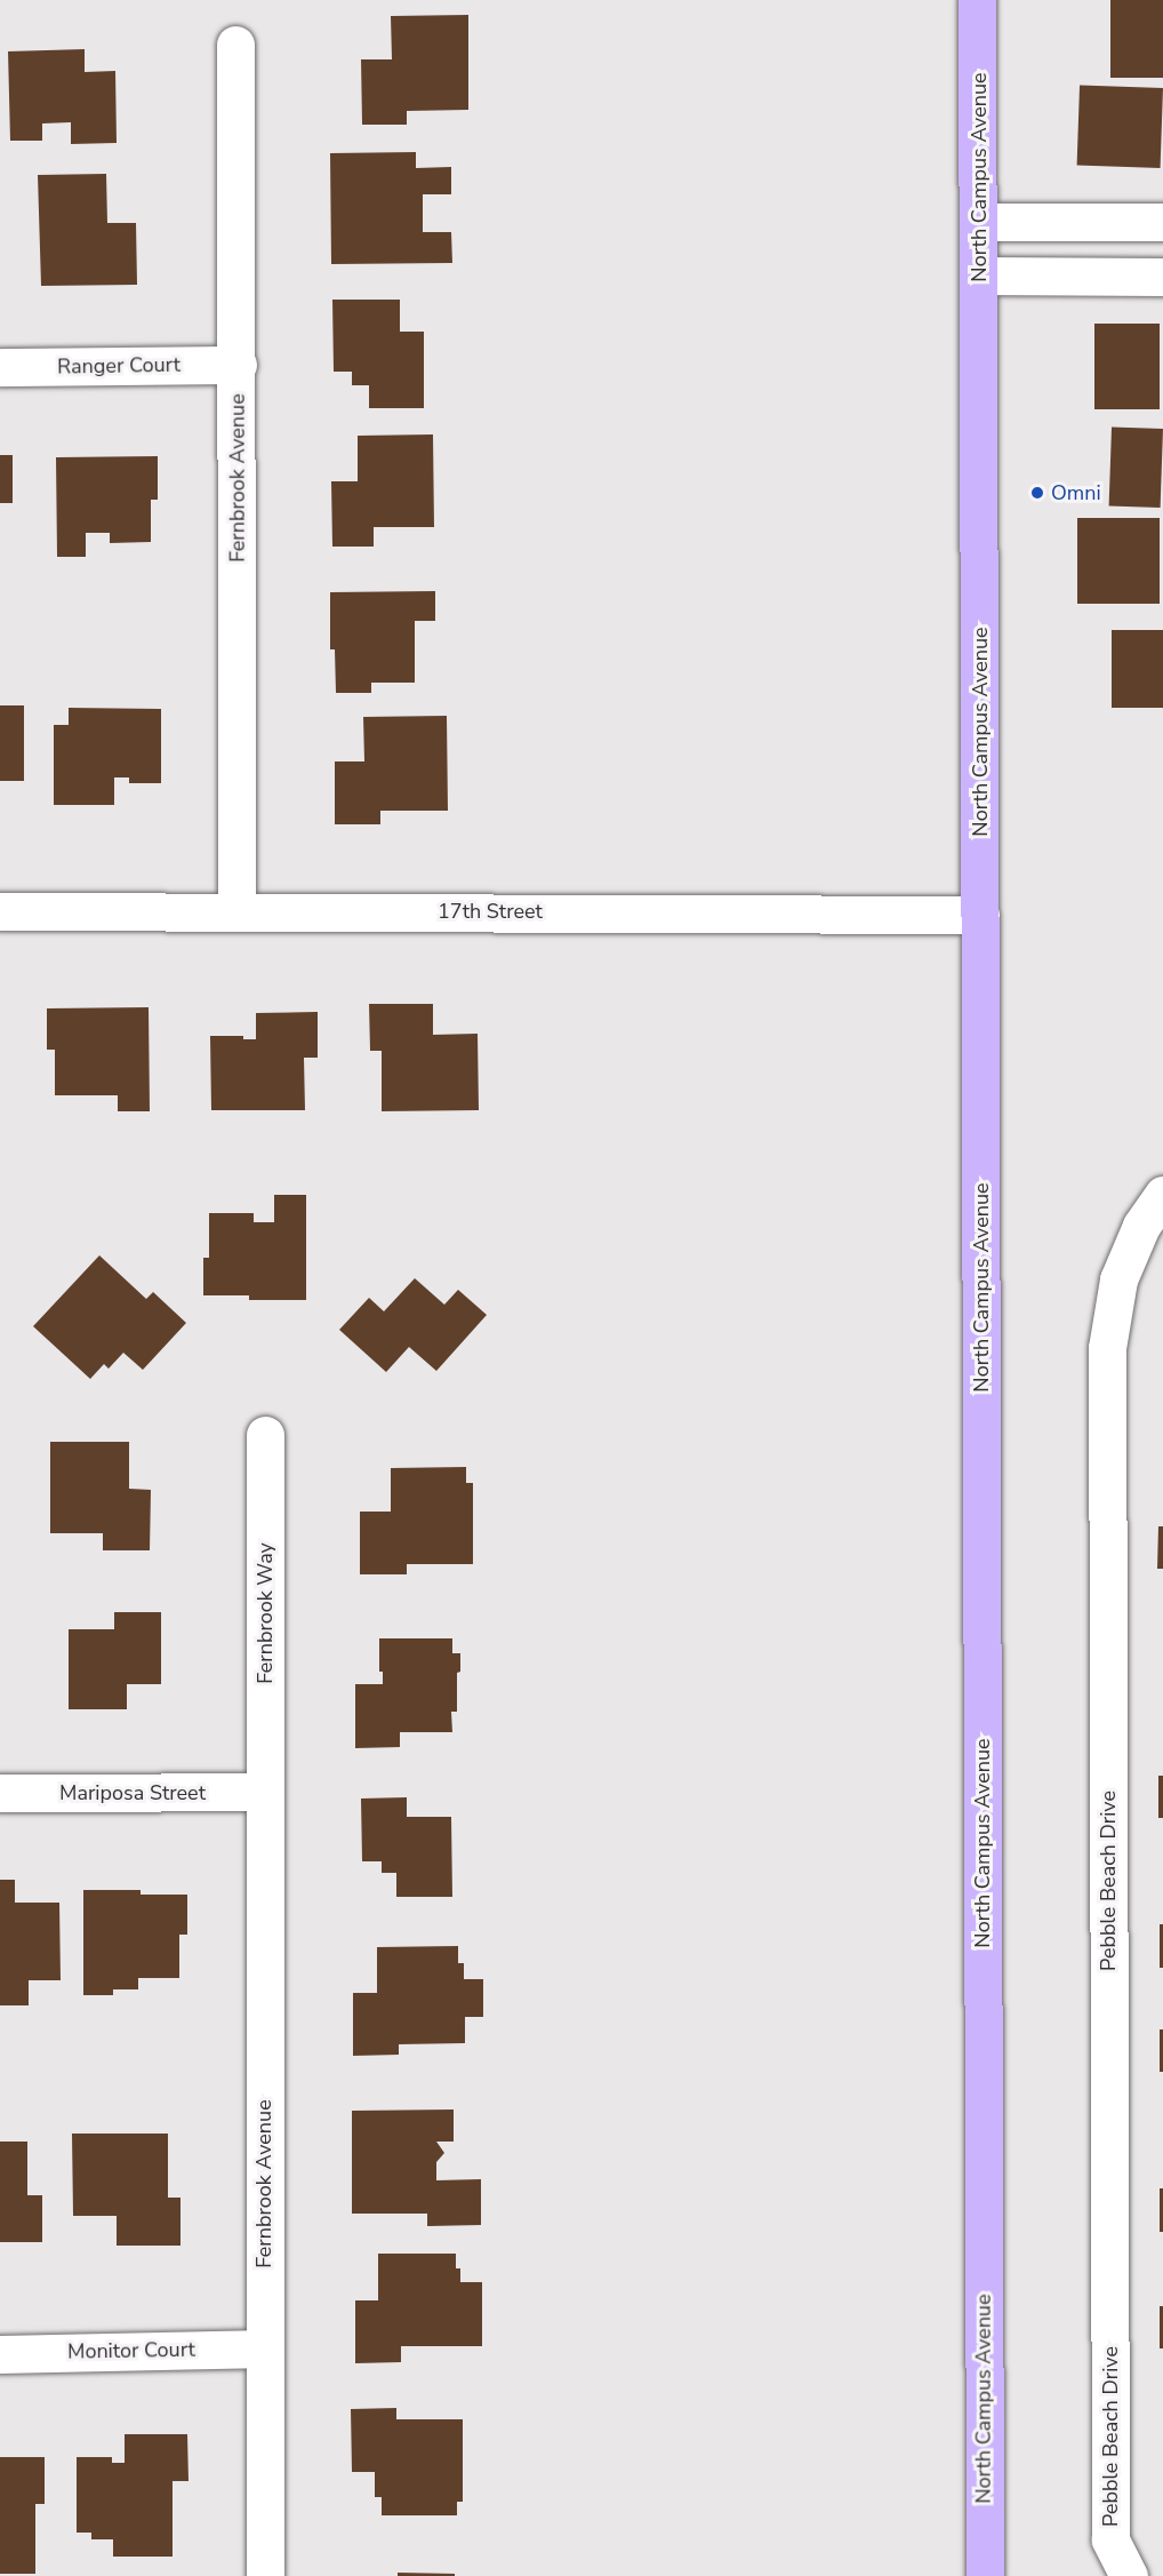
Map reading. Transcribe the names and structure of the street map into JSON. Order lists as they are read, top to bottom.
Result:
{
  "streets": {
    "main road": ["North Campus Avenue"],
    "street": [
      "Ranger Court",
      "Fernbrook Avenue",
      "17th Street",
      "Fernbrook Way",
      "Mariposa Street",
      "Pebble Beach Drive",
      "Monitor Court"
    ]
  },
  "crossings": [
    ["North Campus Avenue", "17th Street"],
    ["Ranger Court", "Fernbrook Avenue"],
    ["Fernbrook Avenue", "17th Street"],
    ["Fernbrook Avenue", "Fernbrook Way"],
    ["Fernbrook Avenue", "Mariposa Street"],
    ["Fernbrook Avenue", "Monitor Court"],
    ["Fernbrook Way", "Mariposa Street"]
  ],
  "places": ["Omni"]
}
